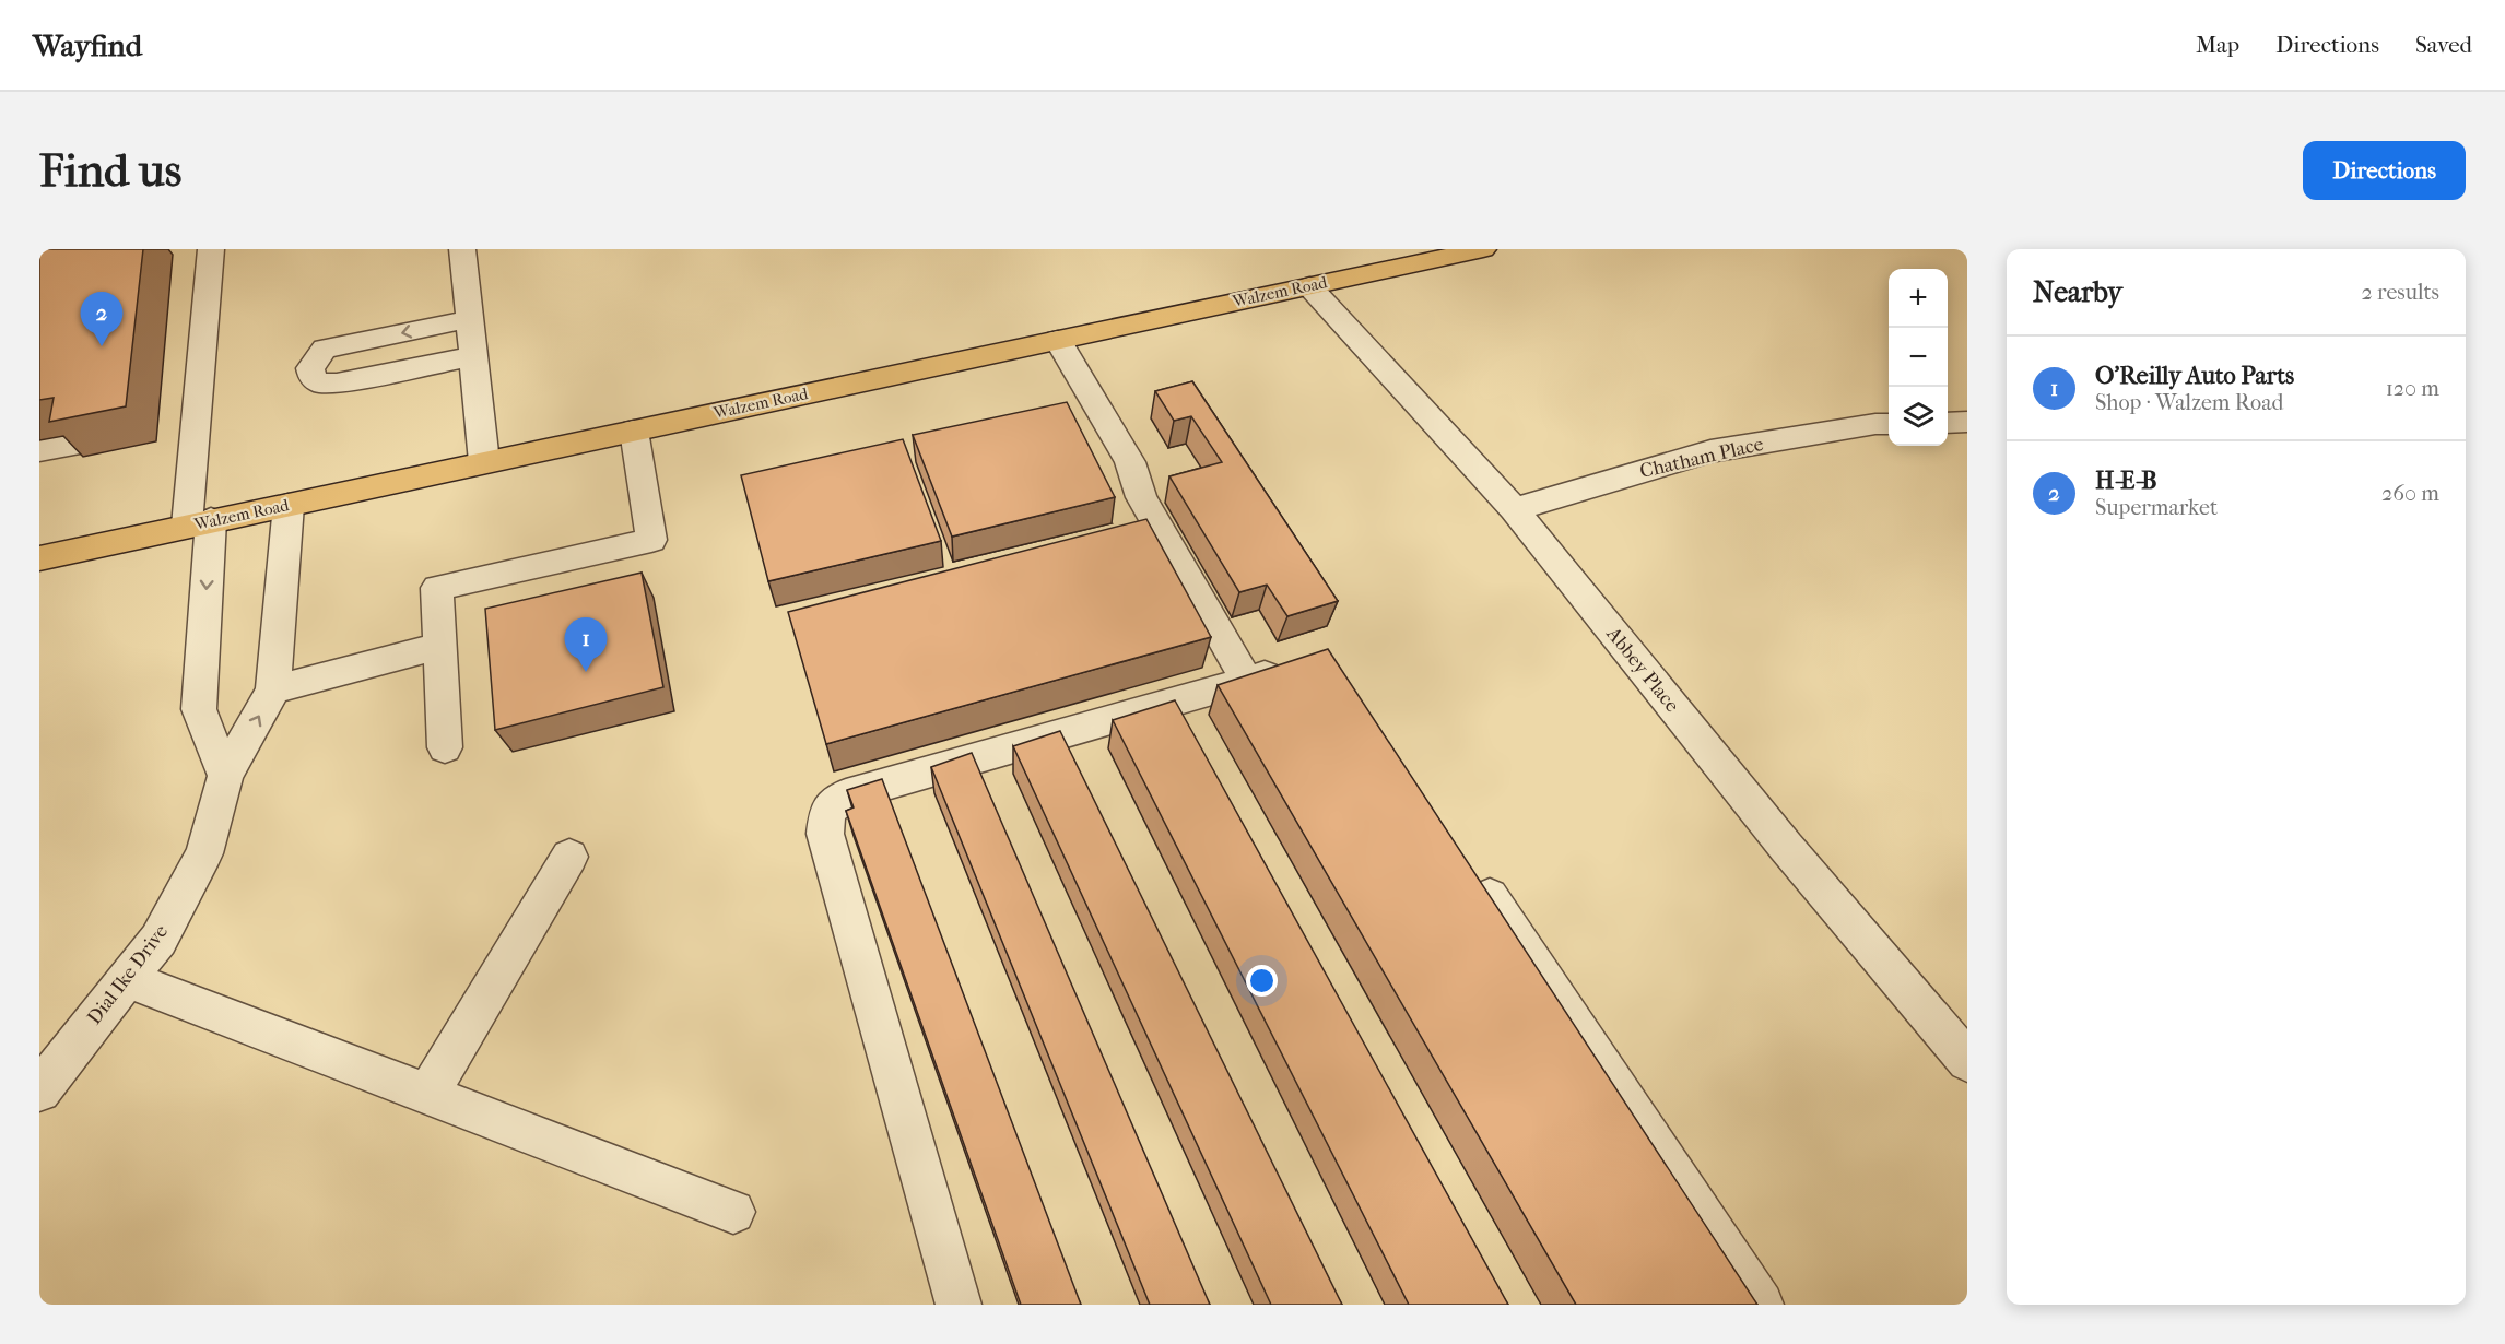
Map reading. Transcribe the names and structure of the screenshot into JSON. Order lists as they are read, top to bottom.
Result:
{
  "streets": {
    "main road": ["Walzem Road"],
    "street": ["Chatham Place", "Abbey Place", "Dial Ike Drive"]
  },
  "crossings": [
    ["Walzem Road", "Abbey Place"],
    ["Walzem Road", "Dial Ike Drive"],
    ["Chatham Place", "Abbey Place"]
  ],
  "page": {
    "header": "Wayfind",
    "nav": ["Map", "Directions", "Saved"],
    "buttons": "Directions",
    "title": "Find us",
    "heading": ["Nearby", "2 results"],
    "map_buttons": ["+", "−"],
    "pins": ["2", "1"],
    "list": [
      {
        "mark": "1",
        "name": "O'Reilly Auto Parts",
        "note": "Shop · Walzem Road",
        "value": "120 m"
      },
      {
        "mark": "2",
        "name": "H-E-B",
        "note": "Supermarket",
        "value": "260 m"
      }
    ]
  }
}
